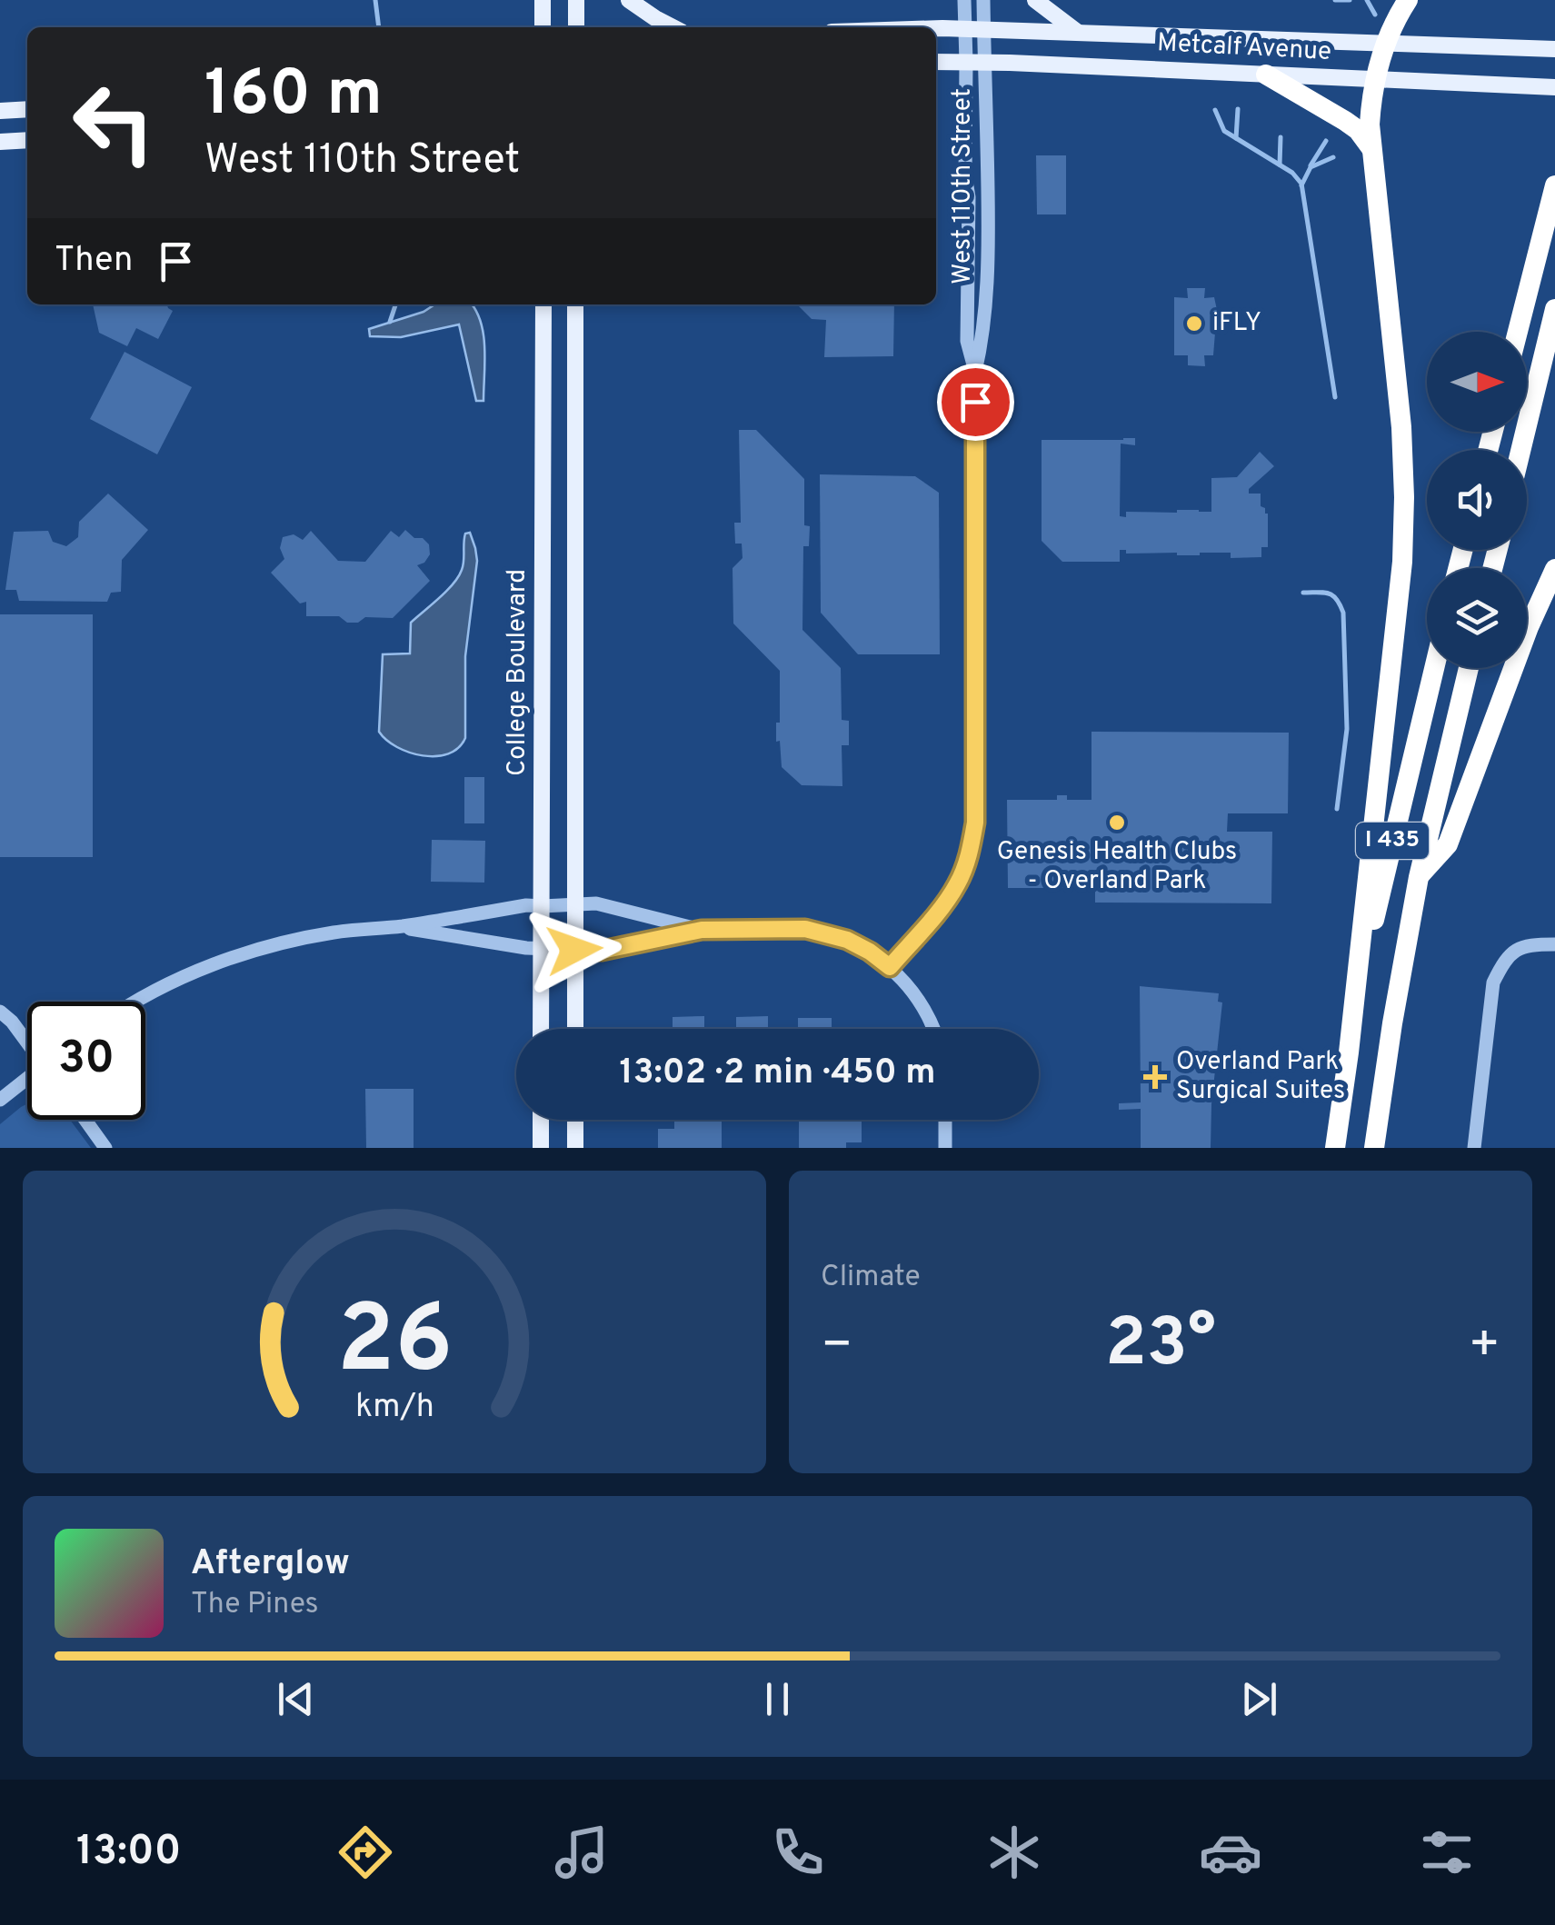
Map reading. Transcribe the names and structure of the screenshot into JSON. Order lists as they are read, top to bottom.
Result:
{
  "streets": {
    "highway": ["I 435"],
    "main road": ["Metcalf Avenue", "College Boulevard"],
    "street": ["West 110th Street"]
  },
  "crossings": [
    ["Metcalf Avenue", "West 110th Street"]
  ],
  "places": {
    "other": ["iFLY", "Genesis Health Clubs - Overland Park"],
    "health": ["Overland Park Surgical Suites"]
  },
  "north": "right",
  "page": {
    "turn": ["160 m", "West 110th Street"],
    "then": "Then",
    "limit": "30",
    "trip": "13:02 · 2 min · 450 m",
    "tile": "Climate",
    "heat": ["−", "23°", "+"],
    "song": ["Afterglow", "The Pines"],
    "tabs": "13:00",
    "gauge": ["26", "km/h"]
  }
}
